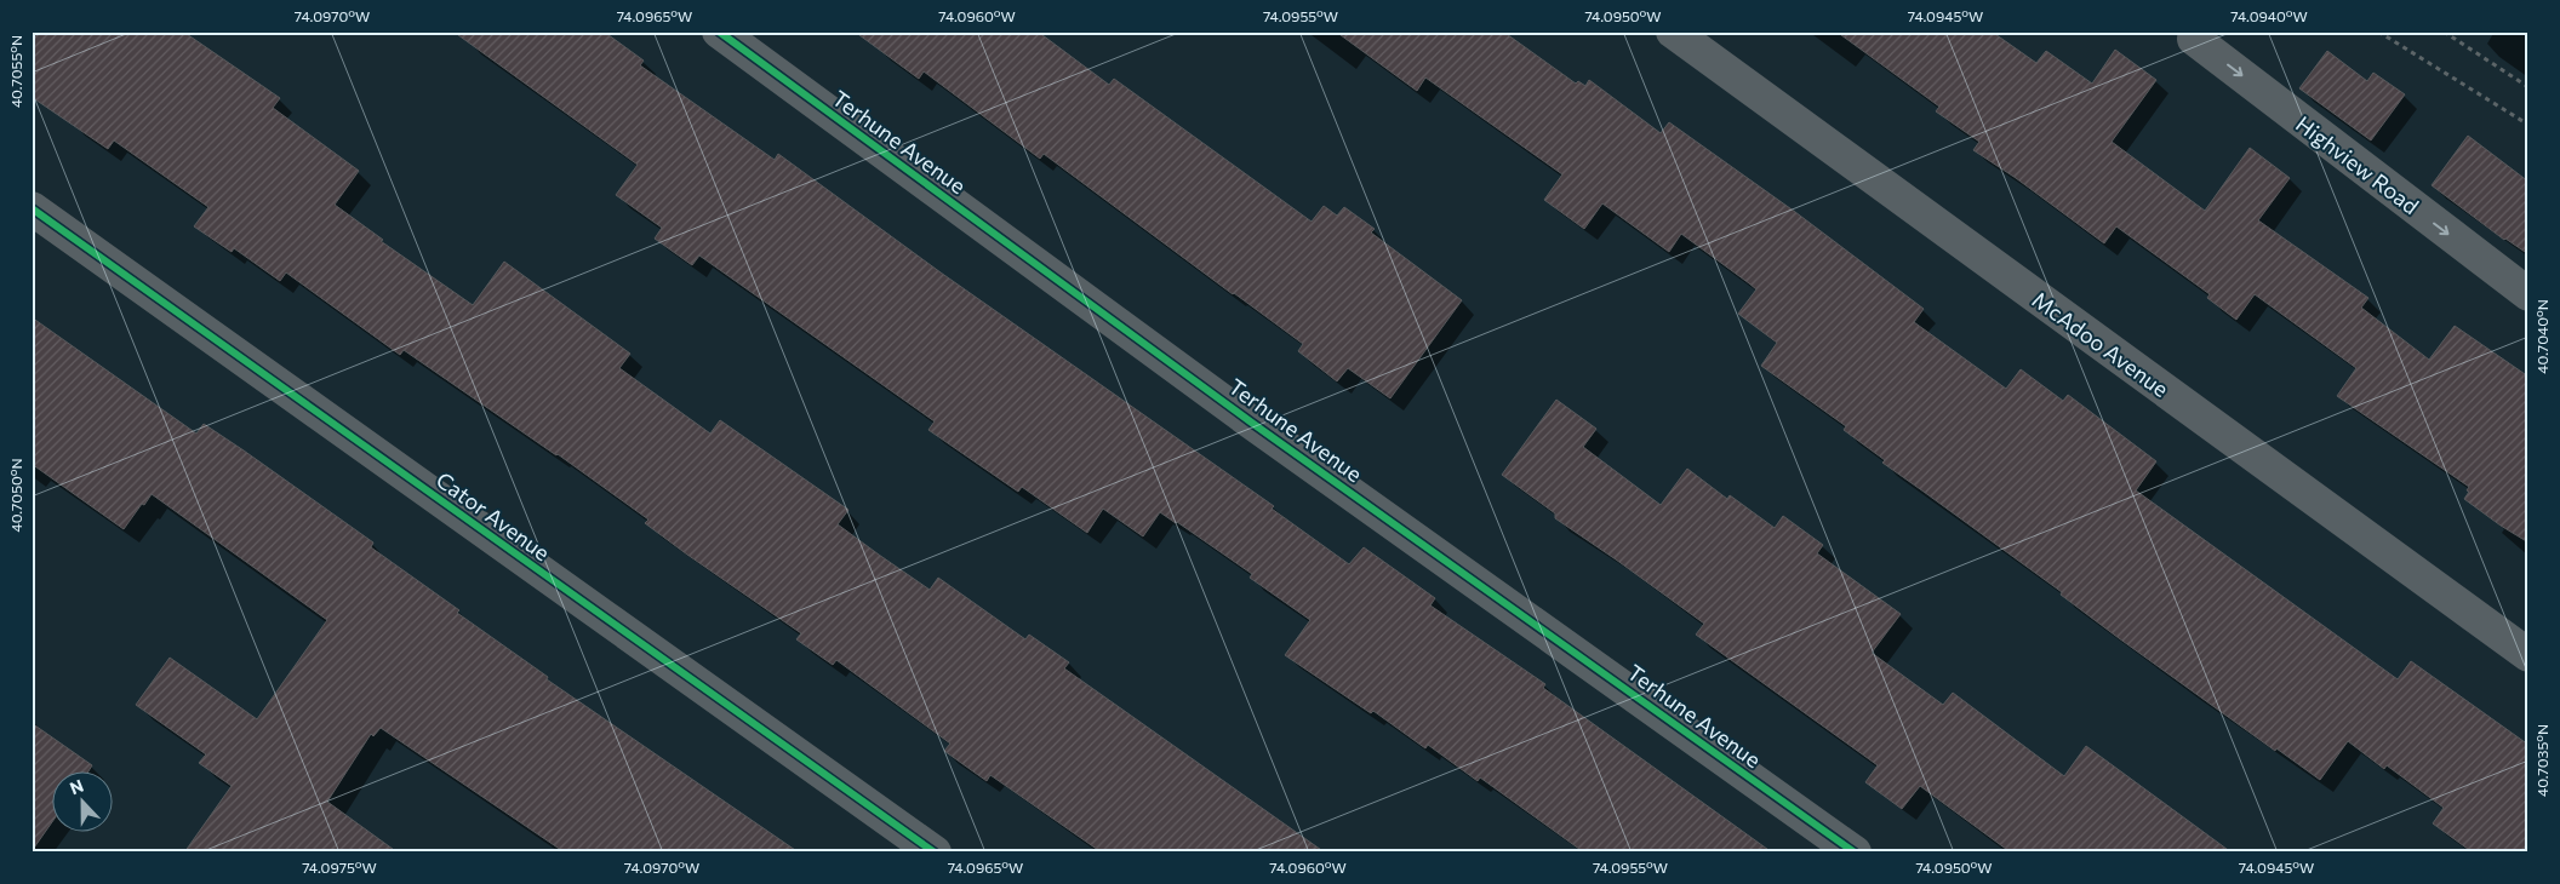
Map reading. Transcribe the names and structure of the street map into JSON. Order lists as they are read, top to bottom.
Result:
{
  "streets": {
    "street": [
      "Terhune Avenue",
      "Highview Road",
      "McAdoo Avenue",
      "Cator Avenue"
    ]
  },
  "one_way": ["Highview Road"],
  "north": "top",
  "coordinates": [
    "74.0970°W",
    "74.0965°W",
    "74.0960°W",
    "74.0955°W",
    "74.0950°W",
    "74.0945°W",
    "74.0940°W",
    "40.7055°N",
    "40.7040°N",
    "40.7050°N",
    "40.7035°N",
    "74.0975°W"
  ]
}
